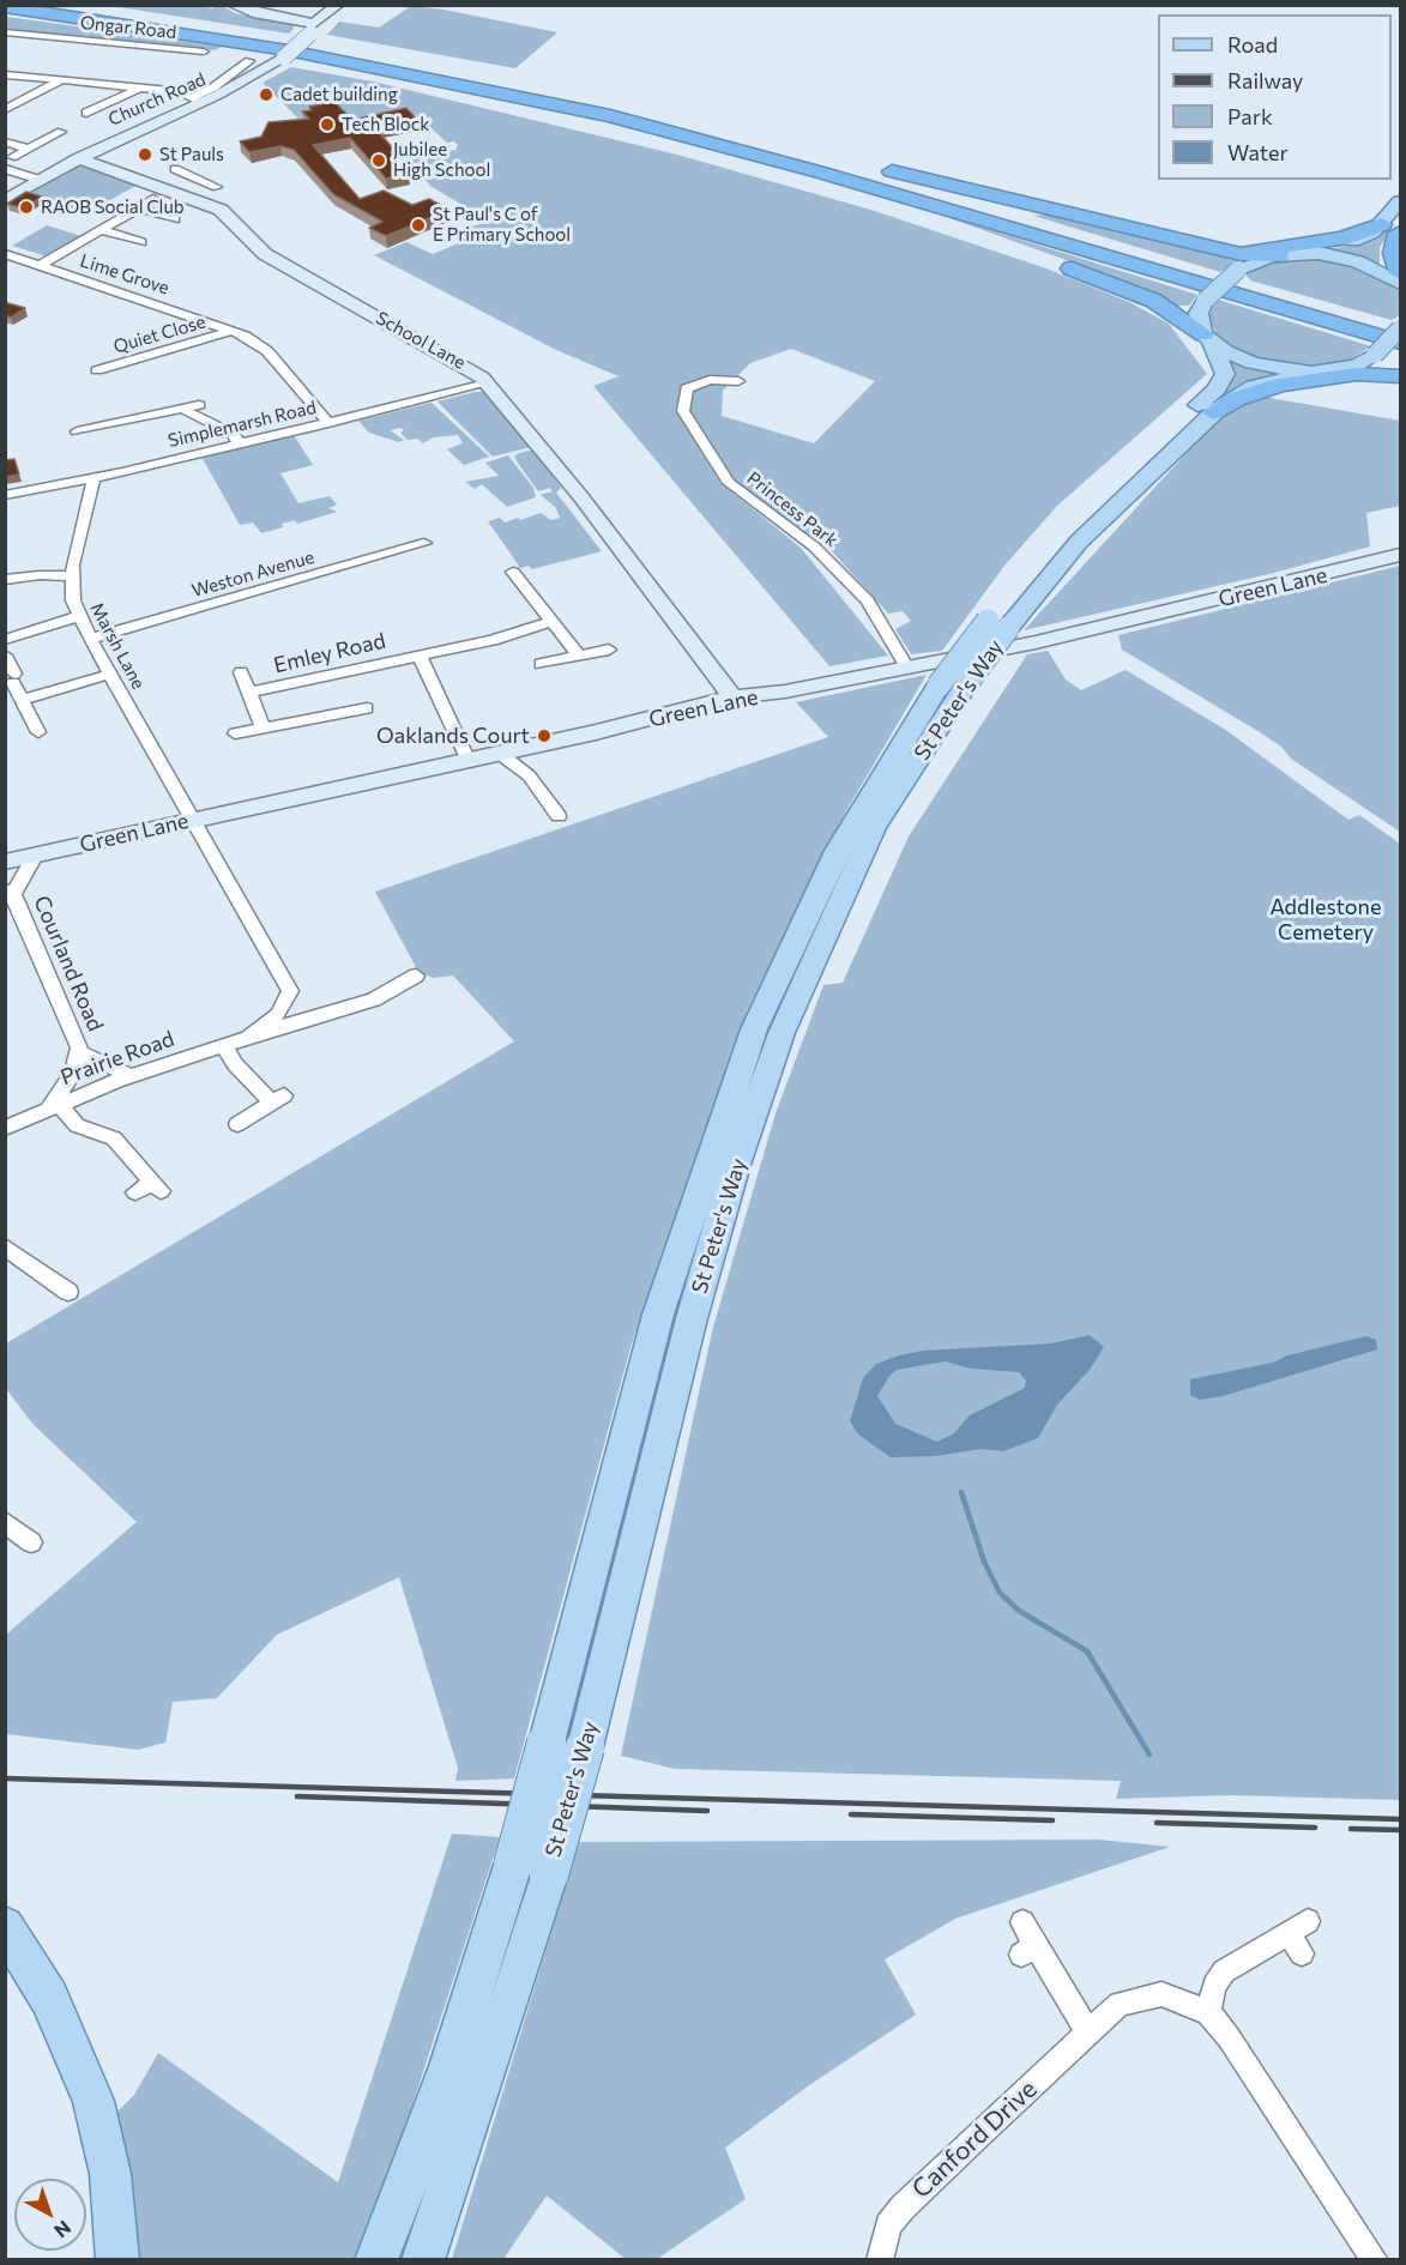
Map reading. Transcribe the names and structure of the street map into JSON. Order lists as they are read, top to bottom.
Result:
{
  "streets": {
    "main road": ["St Peter's Way"],
    "street": [
      "Ongar Road",
      "Church Road",
      "Lime Grove",
      "Quiet Close",
      "School Lane",
      "Simplemarsh Road",
      "Princess Park",
      "Weston Avenue",
      "Green Lane",
      "Marsh Lane",
      "Emley Road",
      "Courland Road",
      "Prairie Road",
      "Canford Drive"
    ]
  },
  "crossings": [
    ["Church Road", "School Lane"],
    ["Lime Grove", "Quiet Close"],
    ["Lime Grove", "Simplemarsh Road"],
    ["School Lane", "Simplemarsh Road"],
    ["School Lane", "Green Lane"],
    ["Simplemarsh Road", "Marsh Lane"],
    ["Princess Park", "Green Lane"],
    ["Weston Avenue", "Marsh Lane"],
    ["Green Lane", "Marsh Lane"],
    ["Green Lane", "Emley Road"],
    ["Green Lane", "Courland Road"],
    ["Courland Road", "Prairie Road"]
  ],
  "parks": ["Addlestone Cemetery"],
  "places": [
    "Cadet building",
    "Tech Block",
    "St Pauls",
    "Jubilee High School",
    "RAOB Social Club",
    "St Paul's C of E Primary School",
    "Oaklands Court"
  ],
  "legend": [
    "Road",
    "Railway",
    "Park",
    "Water"
  ],
  "north": "bottom right"
}
